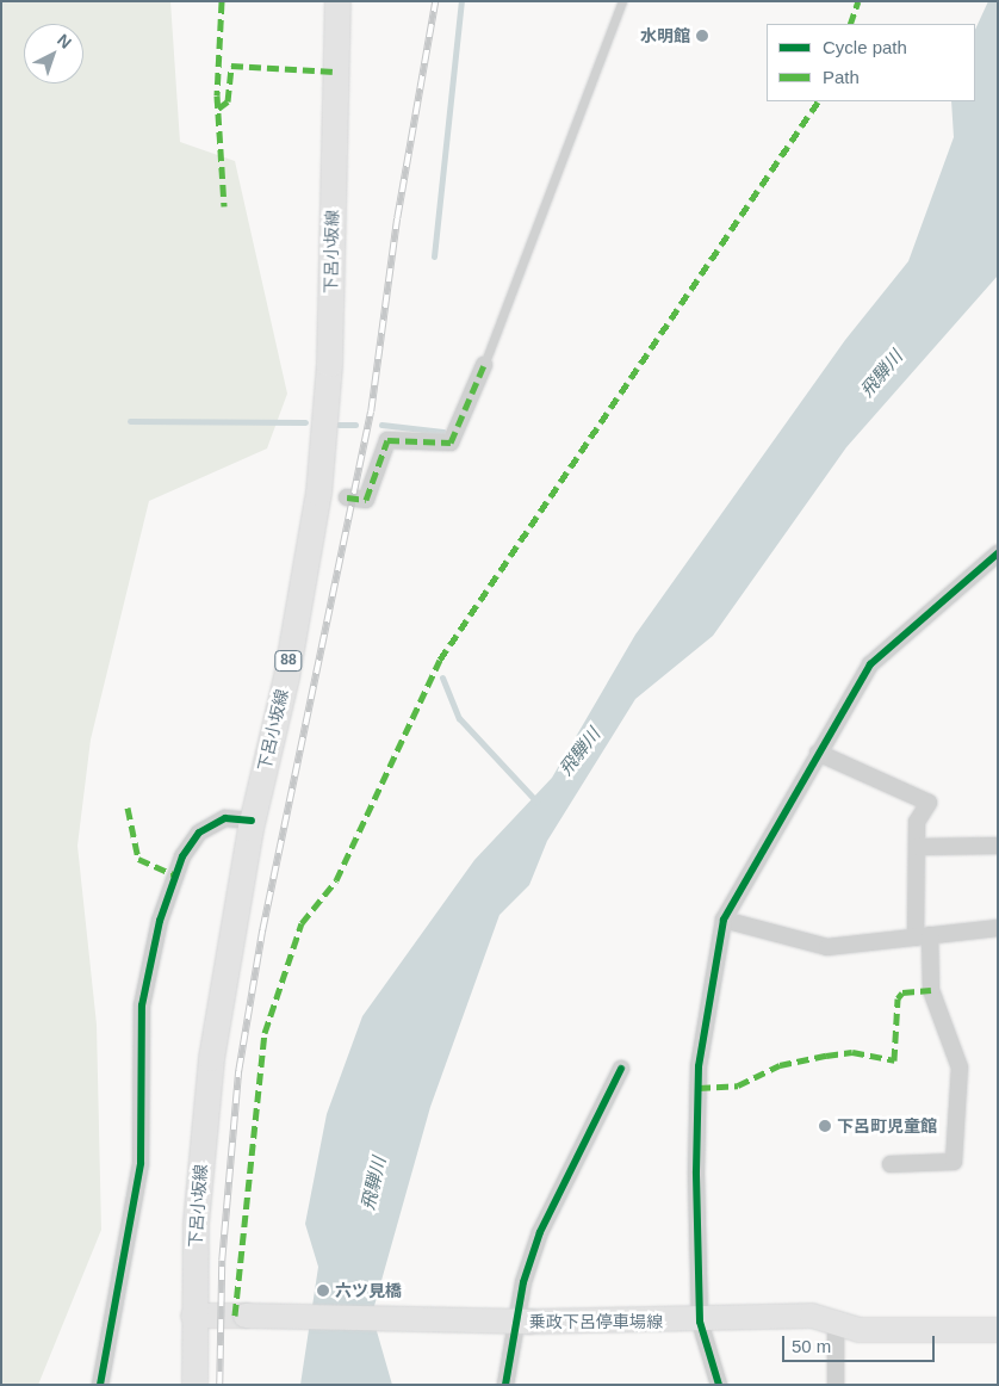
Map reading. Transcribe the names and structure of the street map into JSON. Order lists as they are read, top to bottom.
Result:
{
  "streets": {
    "main road": ["下呂小坂線", "88", "乗政下呂停車場線"]
  },
  "crossings": [
    ["下呂小坂線", "乗政下呂停車場線"]
  ],
  "water": ["飛騨川"],
  "places": ["水明館", "下呂町児童館", "六ツ見橋"],
  "legend": ["Cycle path", "Path"],
  "scale_bar": "50 m",
  "north": "top right"
}
